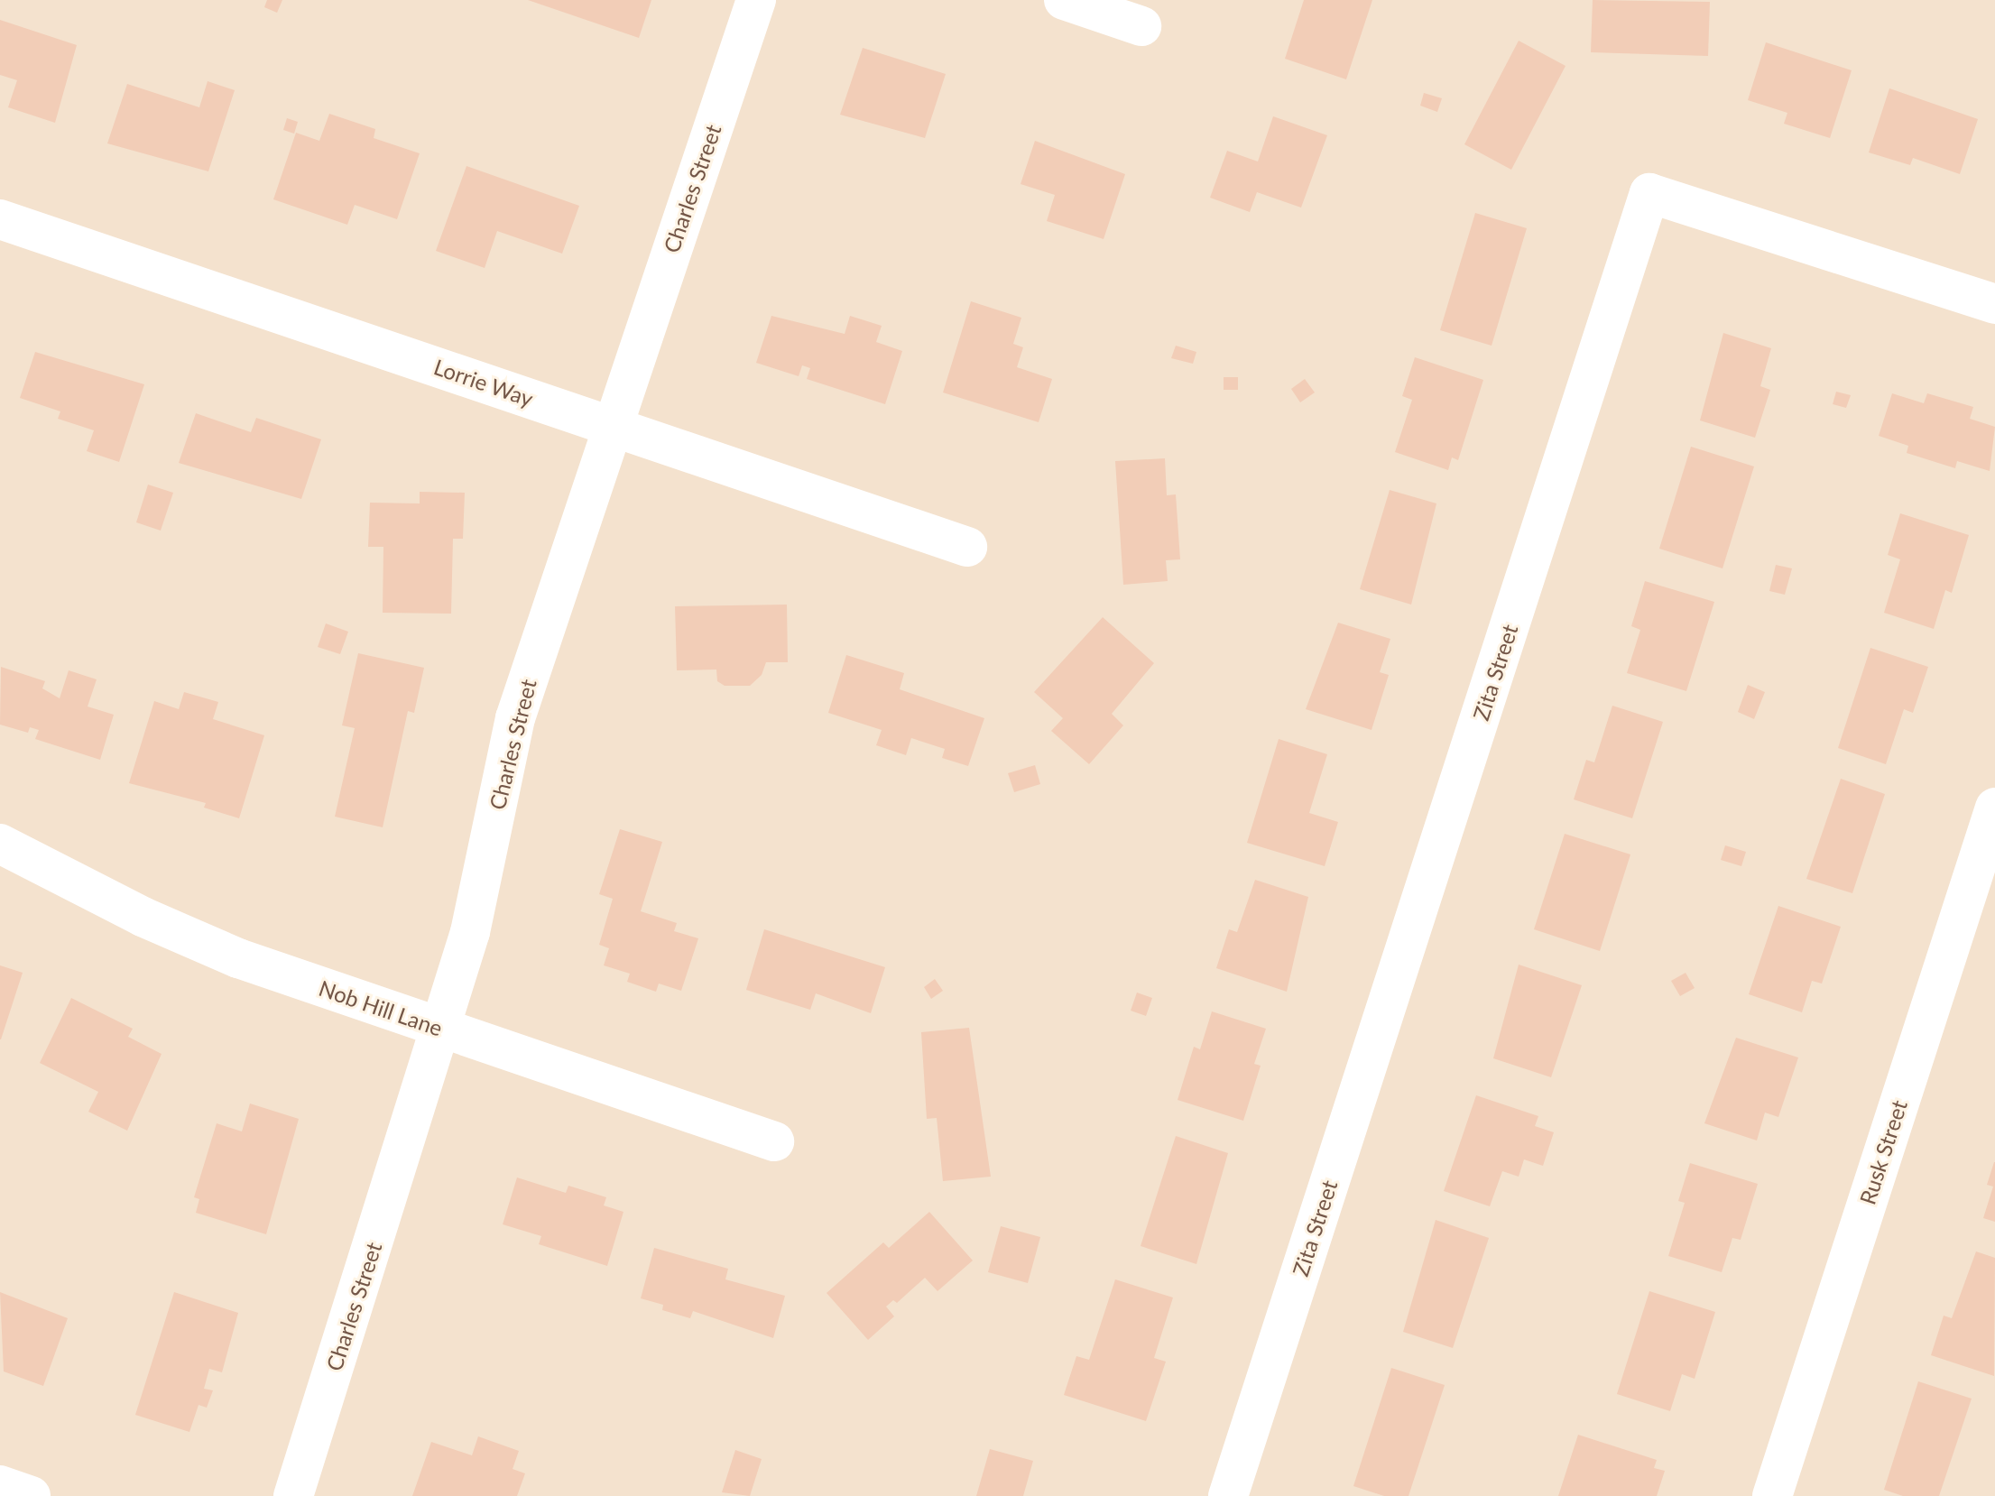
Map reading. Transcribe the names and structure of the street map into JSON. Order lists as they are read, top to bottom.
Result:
{
  "streets": {
    "street": [
      "Charles Street",
      "Lorrie Way",
      "Zita Street",
      "Nob Hill Lane",
      "Rusk Street"
    ]
  },
  "crossings": [
    ["Charles Street", "Lorrie Way"],
    ["Charles Street", "Nob Hill Lane"]
  ]
}
